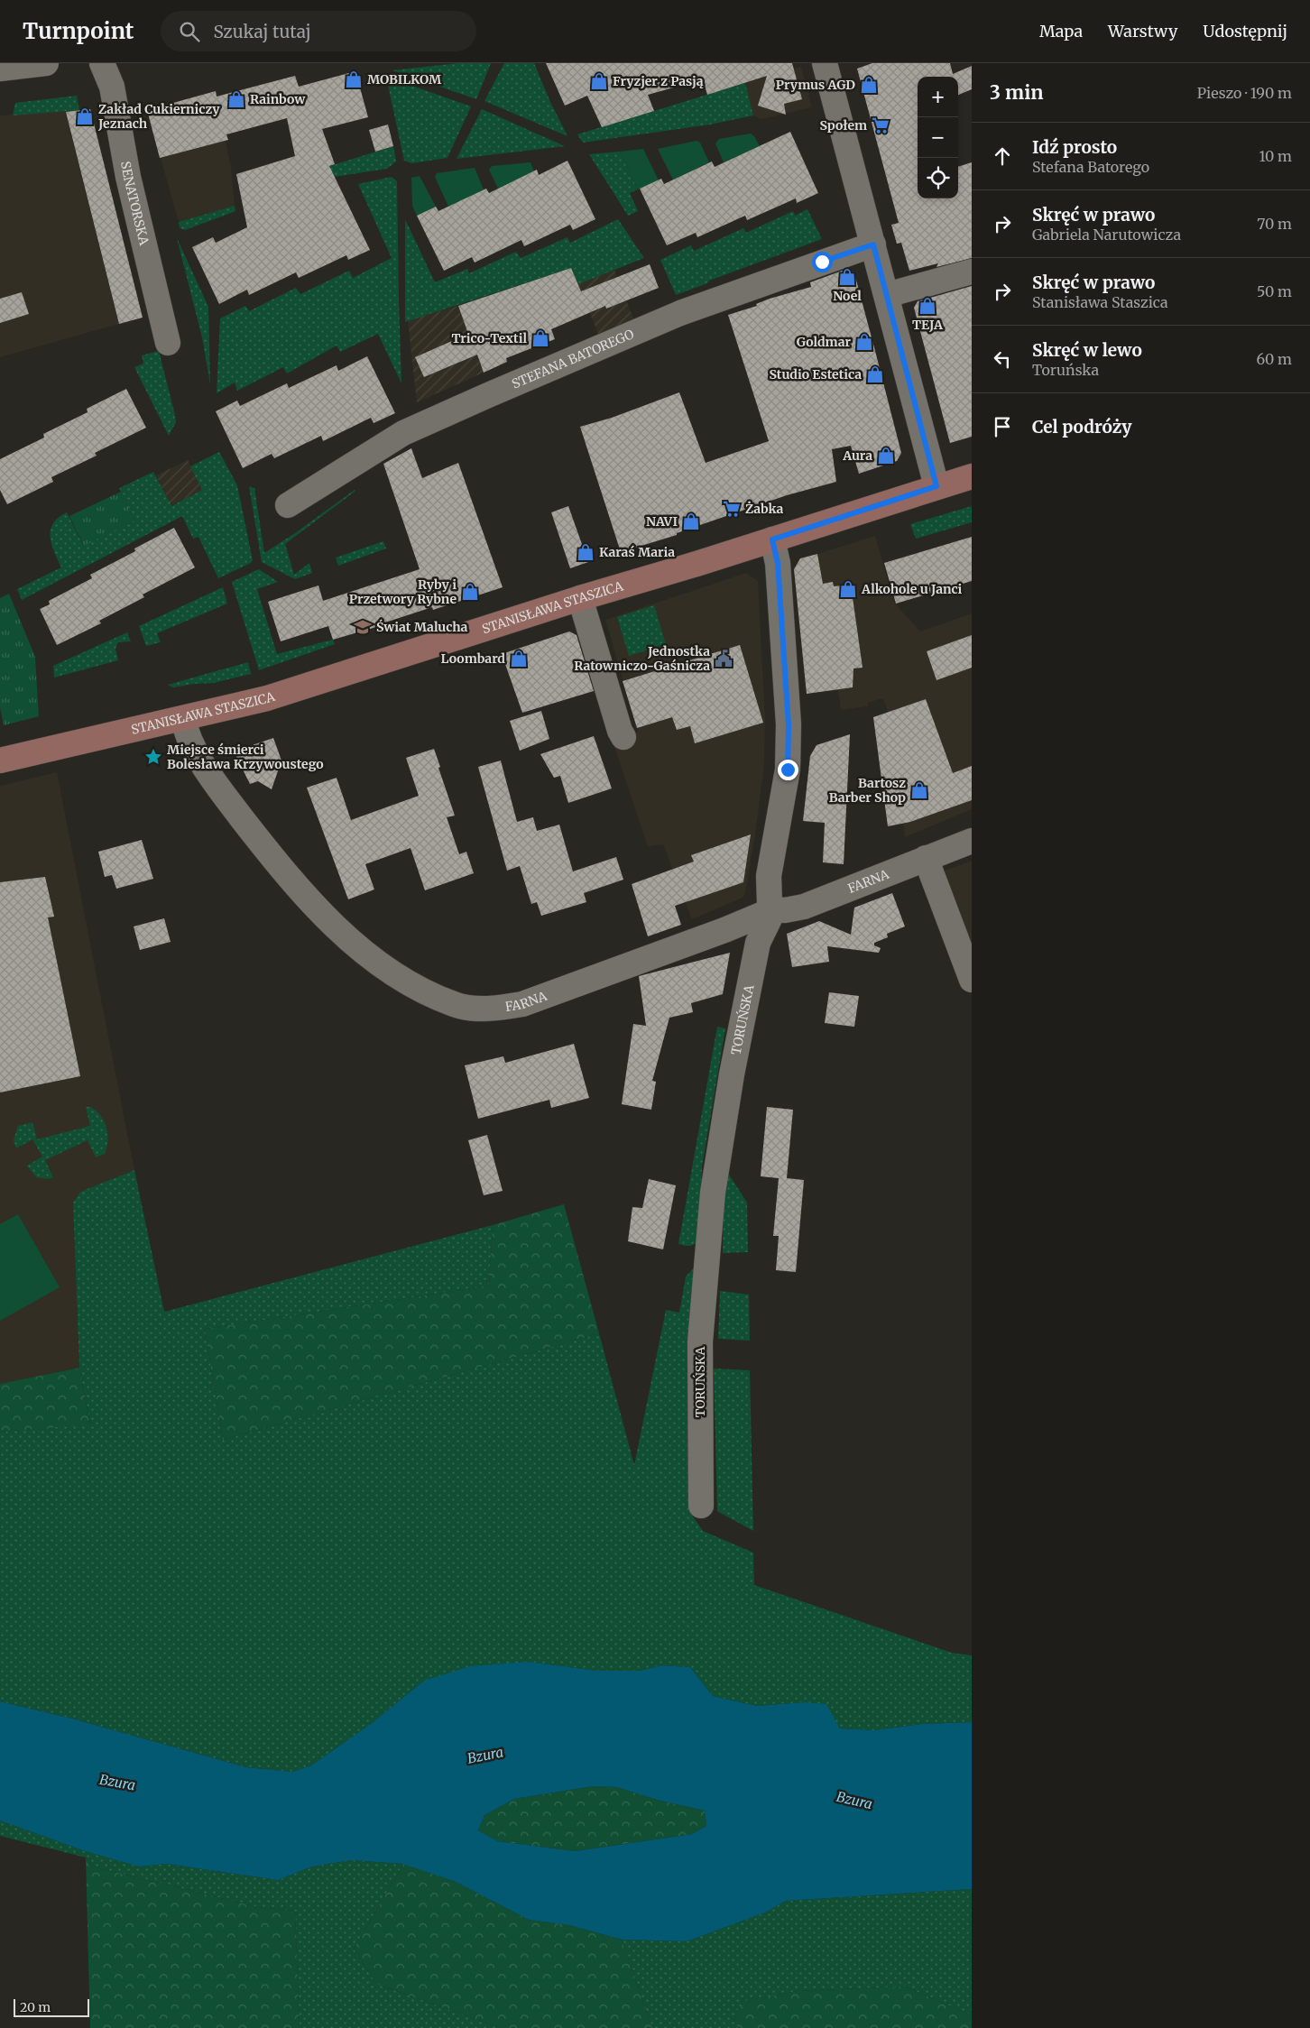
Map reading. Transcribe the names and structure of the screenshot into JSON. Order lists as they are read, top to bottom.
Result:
{
  "streets": {
    "street": [
      "SENATORSKA",
      "STEFANA BATOREGO",
      "STANISŁAWA STASZICA",
      "FARNA",
      "TORUŃSKA"
    ]
  },
  "crossings": [
    ["STANISŁAWA STASZICA", "FARNA"],
    ["FARNA", "TORUŃSKA"]
  ],
  "water": ["Bzura"],
  "places": {
    "shop": [
      "MOBILKOM",
      "Fryzjer z Pasją",
      "Prymus AGD",
      "Rainbow",
      "Zakład Cukierniczy Jeznach",
      "Noel",
      "TEJA",
      "Trico-Textil",
      "Goldmar",
      "Studio Estetica",
      "Aura",
      "NAVI",
      "Karaś Maria",
      "Alkohole u Janci",
      "Ryby i Przetwory Rybne",
      "Loombard",
      "Bartosz Barber Shop"
    ],
    "supermarket": ["Społem", "Żabka"],
    "school or university": ["Świat Malucha"],
    "public building": ["Jednostka Ratowniczo-Gaśnicza"],
    "place": ["Miejsce śmierci Bolesława Krzywoustego"]
  },
  "scale_bar": "20 m",
  "page": {
    "header": "Turnpoint",
    "search": "Szukaj tutaj",
    "nav": ["Mapa", "Warstwy", "Udostępnij"],
    "heading": ["3 min", "Pieszo · 190 m"],
    "map_buttons": ["+", "−"],
    "list": [
      ["Idź prosto", "Stefana Batorego", "10 m"],
      ["Skręć w prawo", "Gabriela Narutowicza", "70 m"],
      ["Skręć w prawo", "Stanisława Staszica", "50 m"],
      ["Skręć w lewo", "Toruńska", "60 m"],
      "Cel podróży"
    ],
    "scale": "20 m"
  }
}
